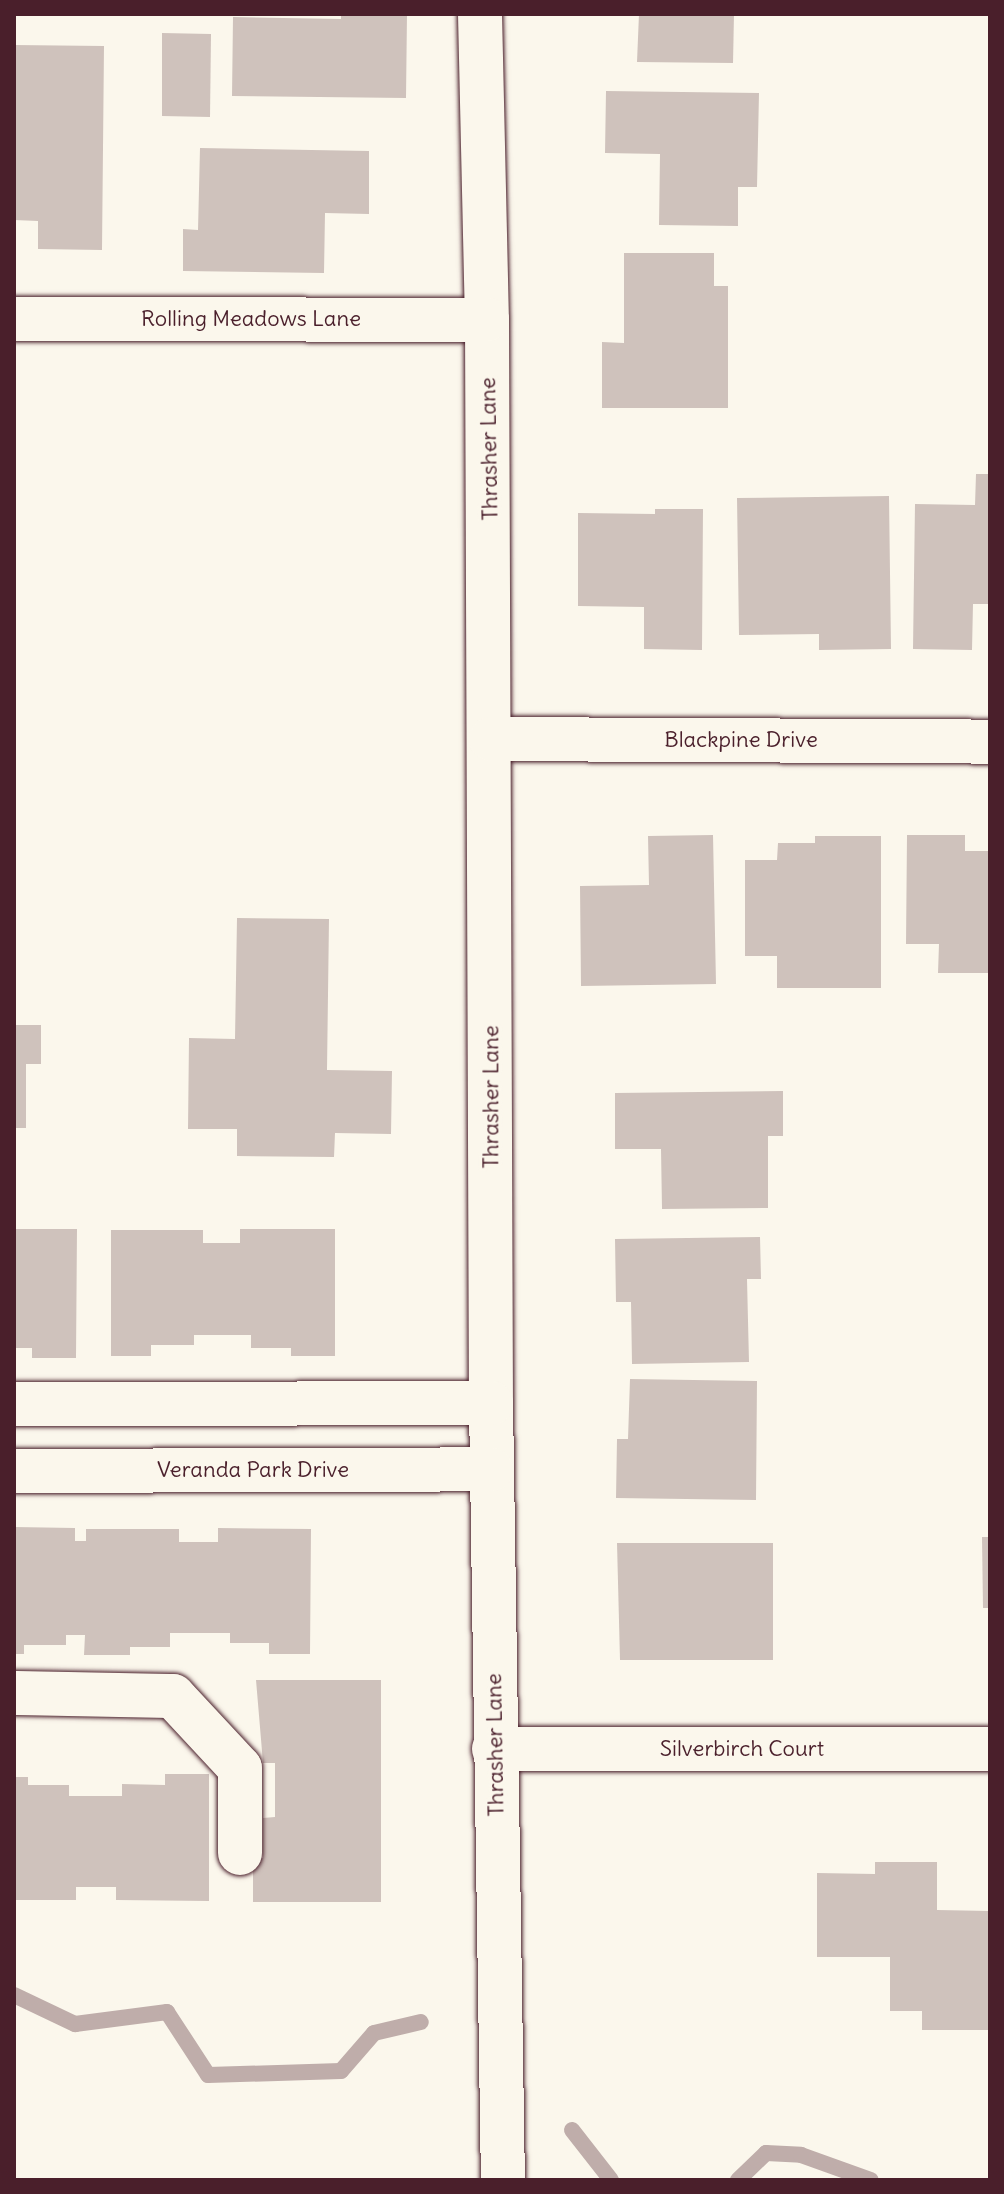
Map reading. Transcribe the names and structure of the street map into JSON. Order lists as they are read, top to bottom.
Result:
{
  "streets": {
    "street": [
      "Rolling Meadows Lane",
      "Thrasher Lane",
      "Blackpine Drive",
      "Veranda Park Drive",
      "Silverbirch Court"
    ]
  },
  "crossings": [
    ["Rolling Meadows Lane", "Thrasher Lane"],
    ["Thrasher Lane", "Blackpine Drive"],
    ["Thrasher Lane", "Veranda Park Drive"],
    ["Thrasher Lane", "Silverbirch Court"]
  ]
}
